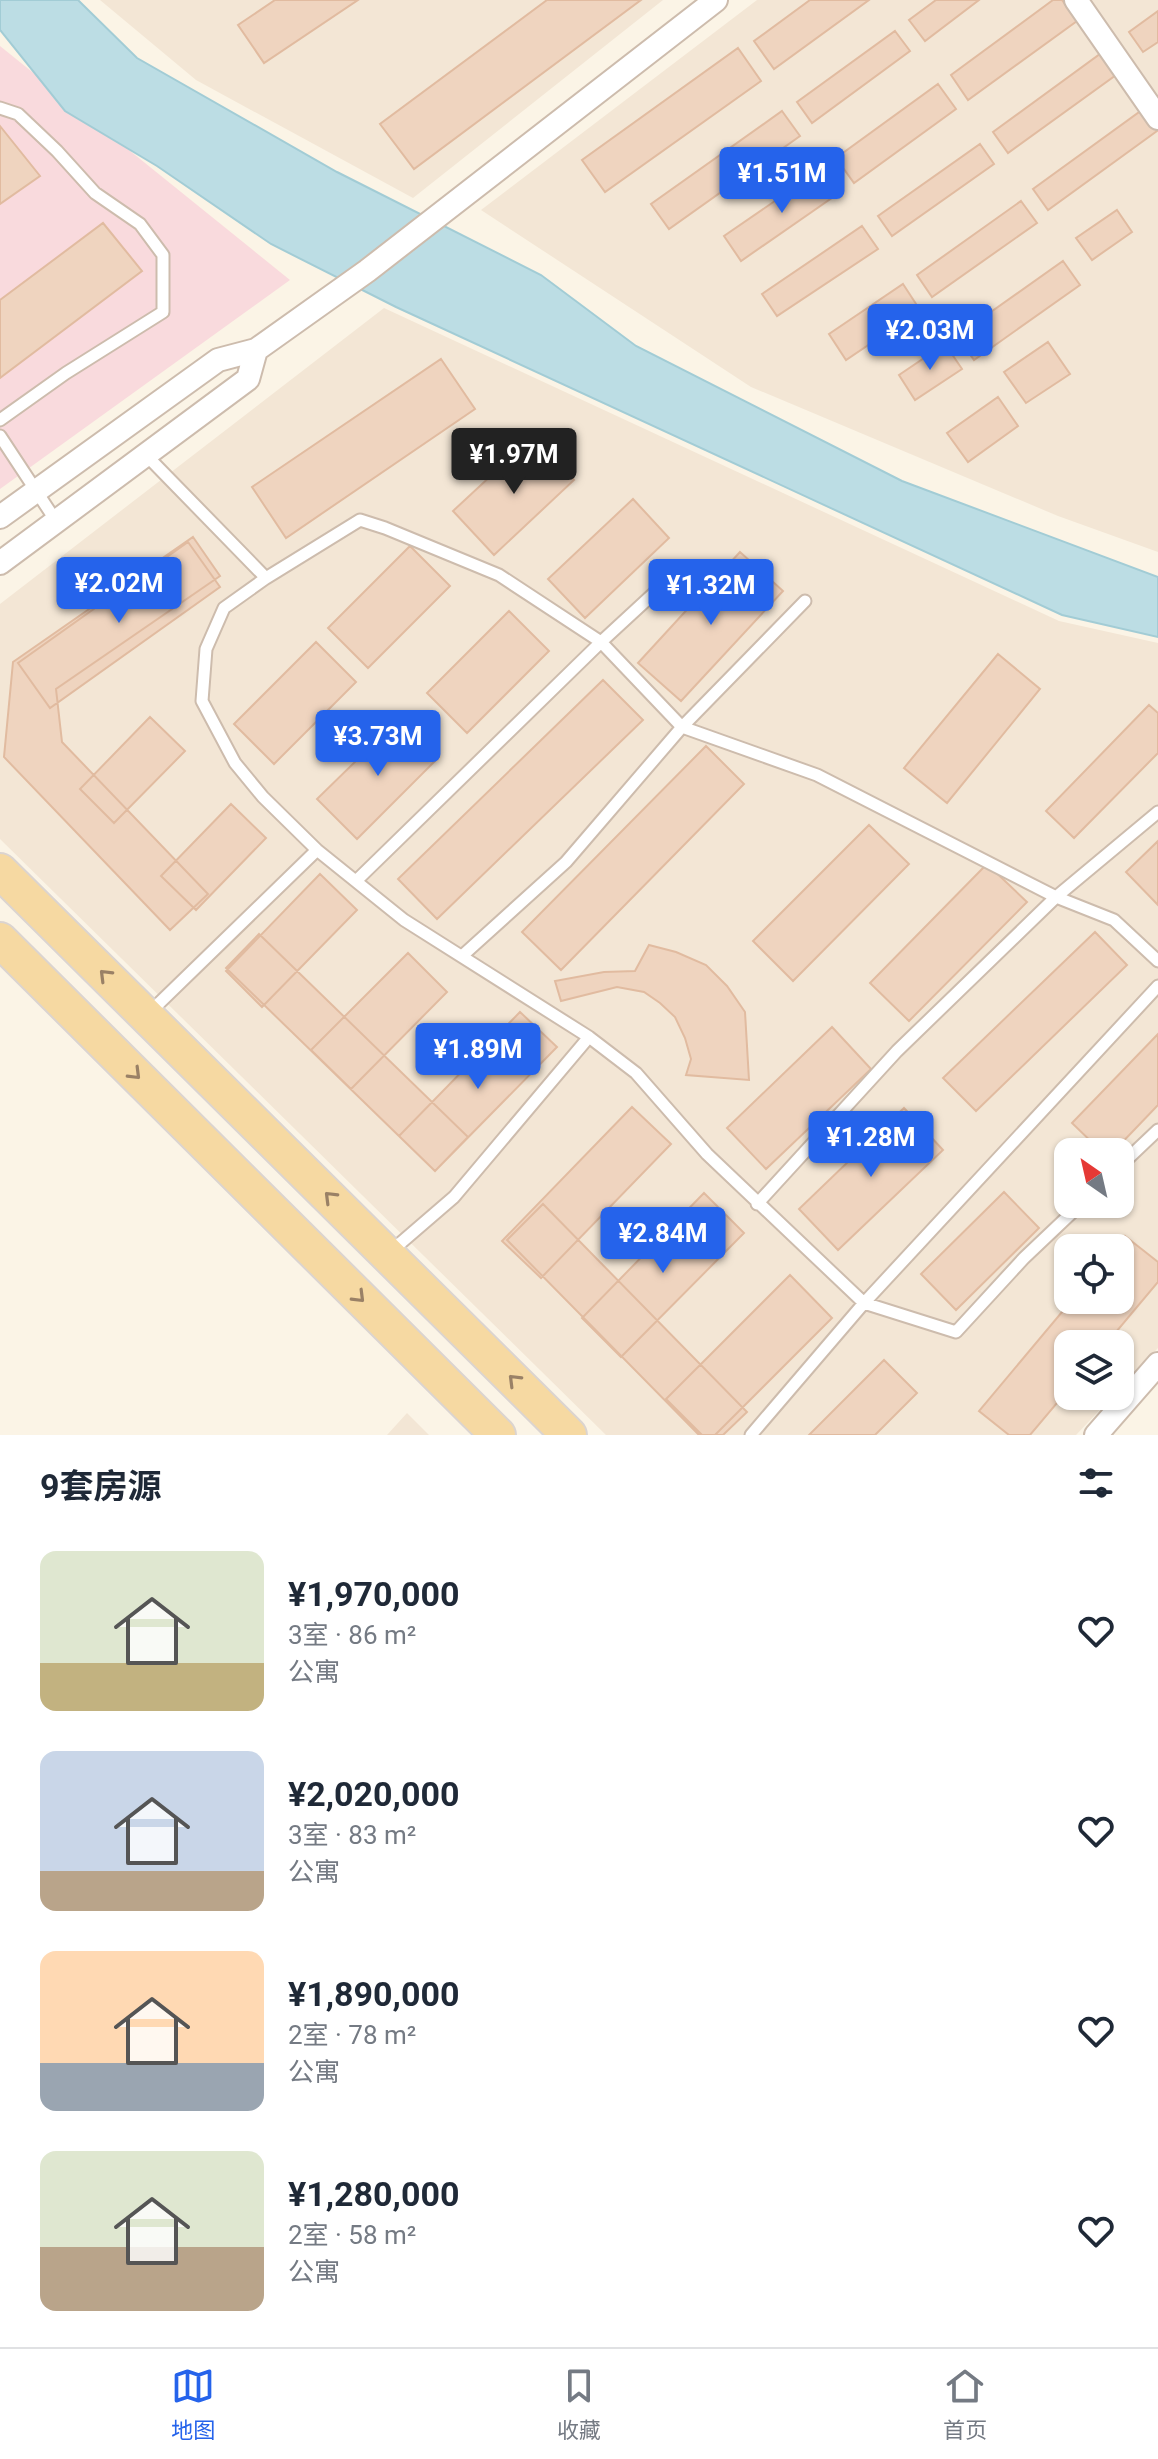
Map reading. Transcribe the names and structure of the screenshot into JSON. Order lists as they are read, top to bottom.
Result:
{
  "north": "top left",
  "page": {
    "price": [
      "¥1.51M",
      "¥2.03M",
      "¥1.97M",
      "¥2.02M",
      "¥1.32M",
      "¥3.73M",
      "¥1.89M",
      "¥1.28M",
      "¥2.84M"
    ],
    "heading": "9套房源",
    "list": [
      {
        "name": "¥1,970,000",
        "note": "3室 · 86 m² · 公寓"
      },
      {
        "name": "¥2,020,000",
        "note": "3室 · 83 m² · 公寓"
      },
      {
        "name": "¥1,890,000",
        "note": "2室 · 78 m² · 公寓"
      },
      {
        "name": "¥1,280,000",
        "note": "2室 · 58 m² · 公寓"
      }
    ],
    "tabs": ["地图", "收藏", "首页"]
  }
}
